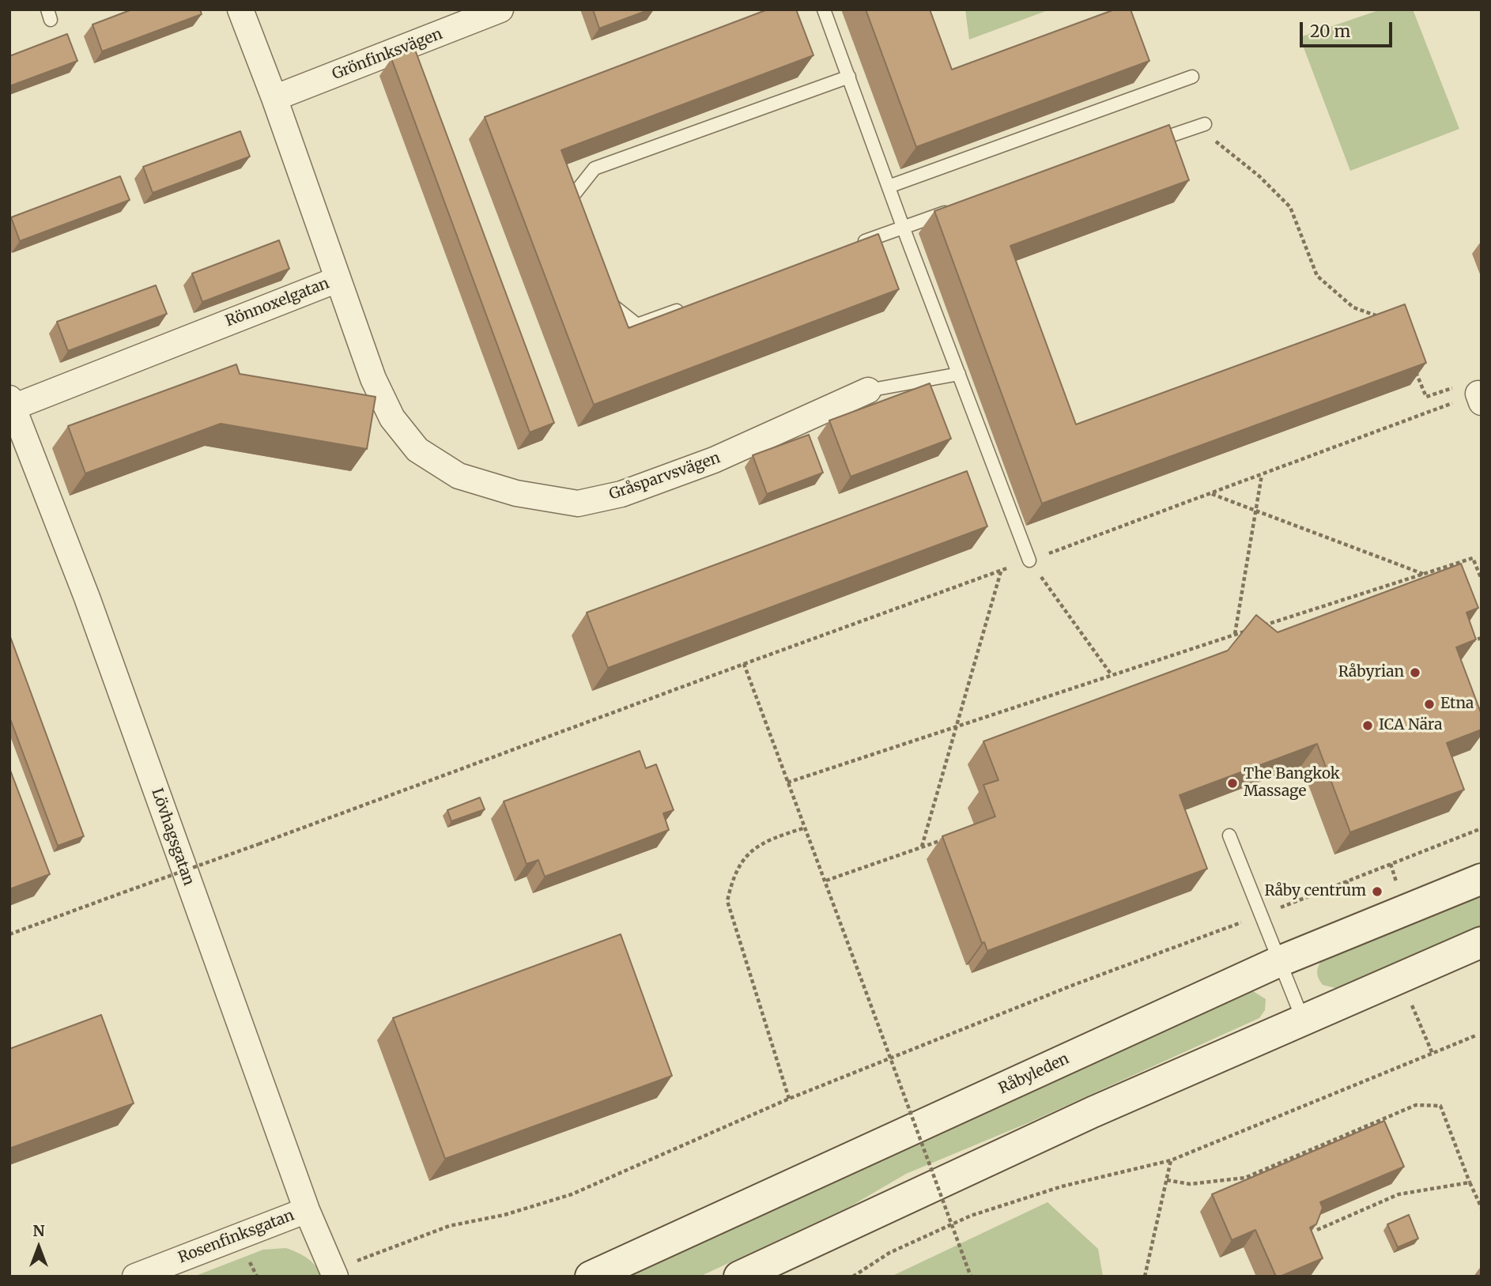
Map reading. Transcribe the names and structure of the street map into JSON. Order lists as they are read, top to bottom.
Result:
{
  "streets": {
    "main road": ["Råbyleden"],
    "street": [
      "Grönfinksvägen",
      "Rönnoxelgatan",
      "Gråsparvsvägen",
      "Lövhagsgatan",
      "Rosenfinksgatan"
    ]
  },
  "crossings": [
    ["Grönfinksvägen", "Rönnoxelgatan"],
    ["Rönnoxelgatan", "Gråsparvsvägen"],
    ["Rönnoxelgatan", "Lövhagsgatan"],
    ["Lövhagsgatan", "Rosenfinksgatan"]
  ],
  "places": [
    "Råbyrian",
    "Etna",
    "ICA Nära",
    "The Bangkok Massage",
    "Råby centrum"
  ],
  "scale_bar": "20 m",
  "north": "top"
}
